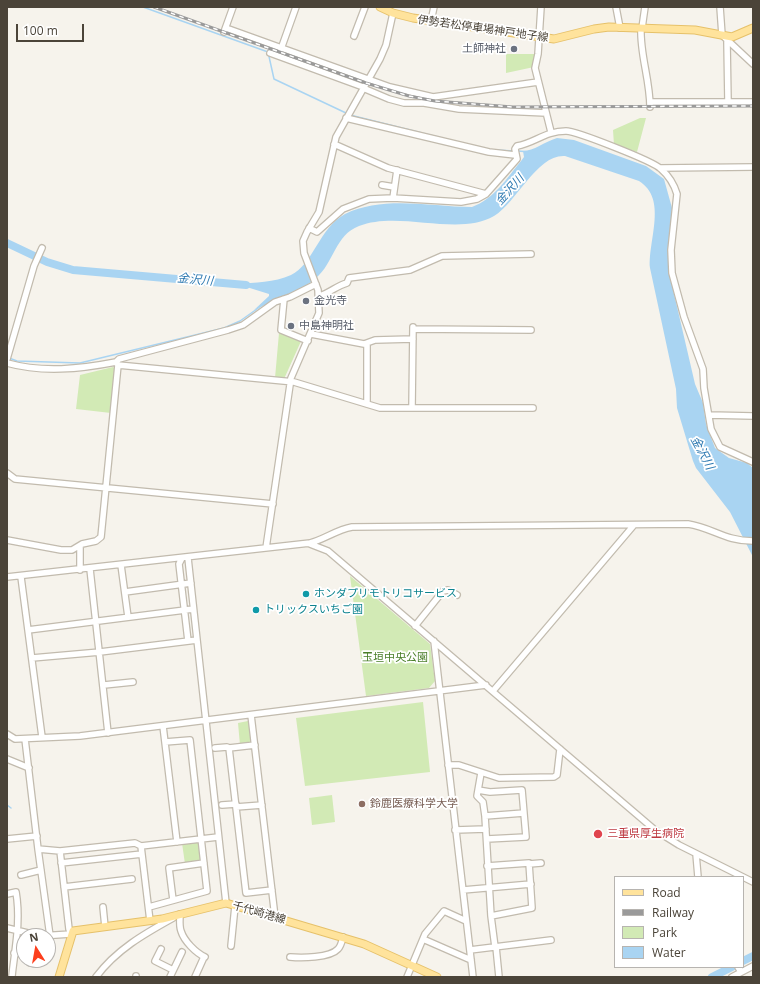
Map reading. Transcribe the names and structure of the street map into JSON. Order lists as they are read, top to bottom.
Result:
{
  "streets": {
    "main road": ["伊勢若松停車場神戸地子線", "千代崎港線"]
  },
  "water": ["金沢川"],
  "parks": ["玉垣中央公園"],
  "places": [
    "土師神社",
    "金光寺",
    "中島神明社",
    "ホンダプリモトリコサービス",
    "トリックスいちご園",
    "鈴鹿医療科学大学",
    "三重県厚生病院"
  ],
  "legend": [
    "Road",
    "Railway",
    "Park",
    "Water"
  ],
  "scale_bar": "100 m",
  "north": "top"
}
